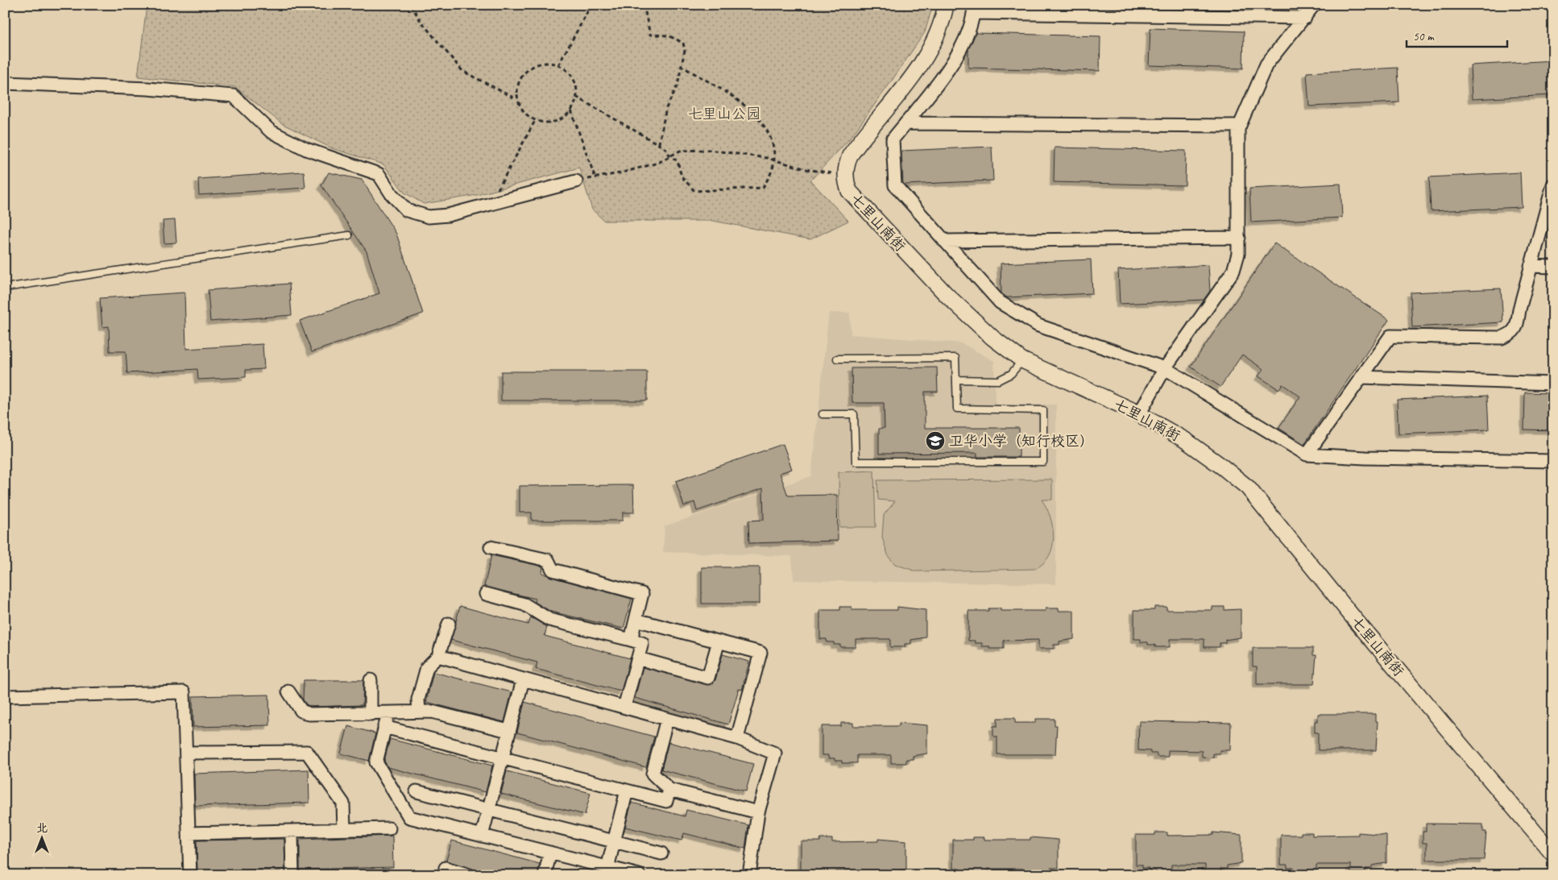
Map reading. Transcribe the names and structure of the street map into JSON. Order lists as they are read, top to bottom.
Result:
{
  "streets": {
    "street": ["七里山南街"]
  },
  "parks": ["七里山公园"],
  "places": {
    "school or university": ["卫华小学（知行校区）"]
  },
  "scale_bar": "50 m",
  "north": "top"
}
